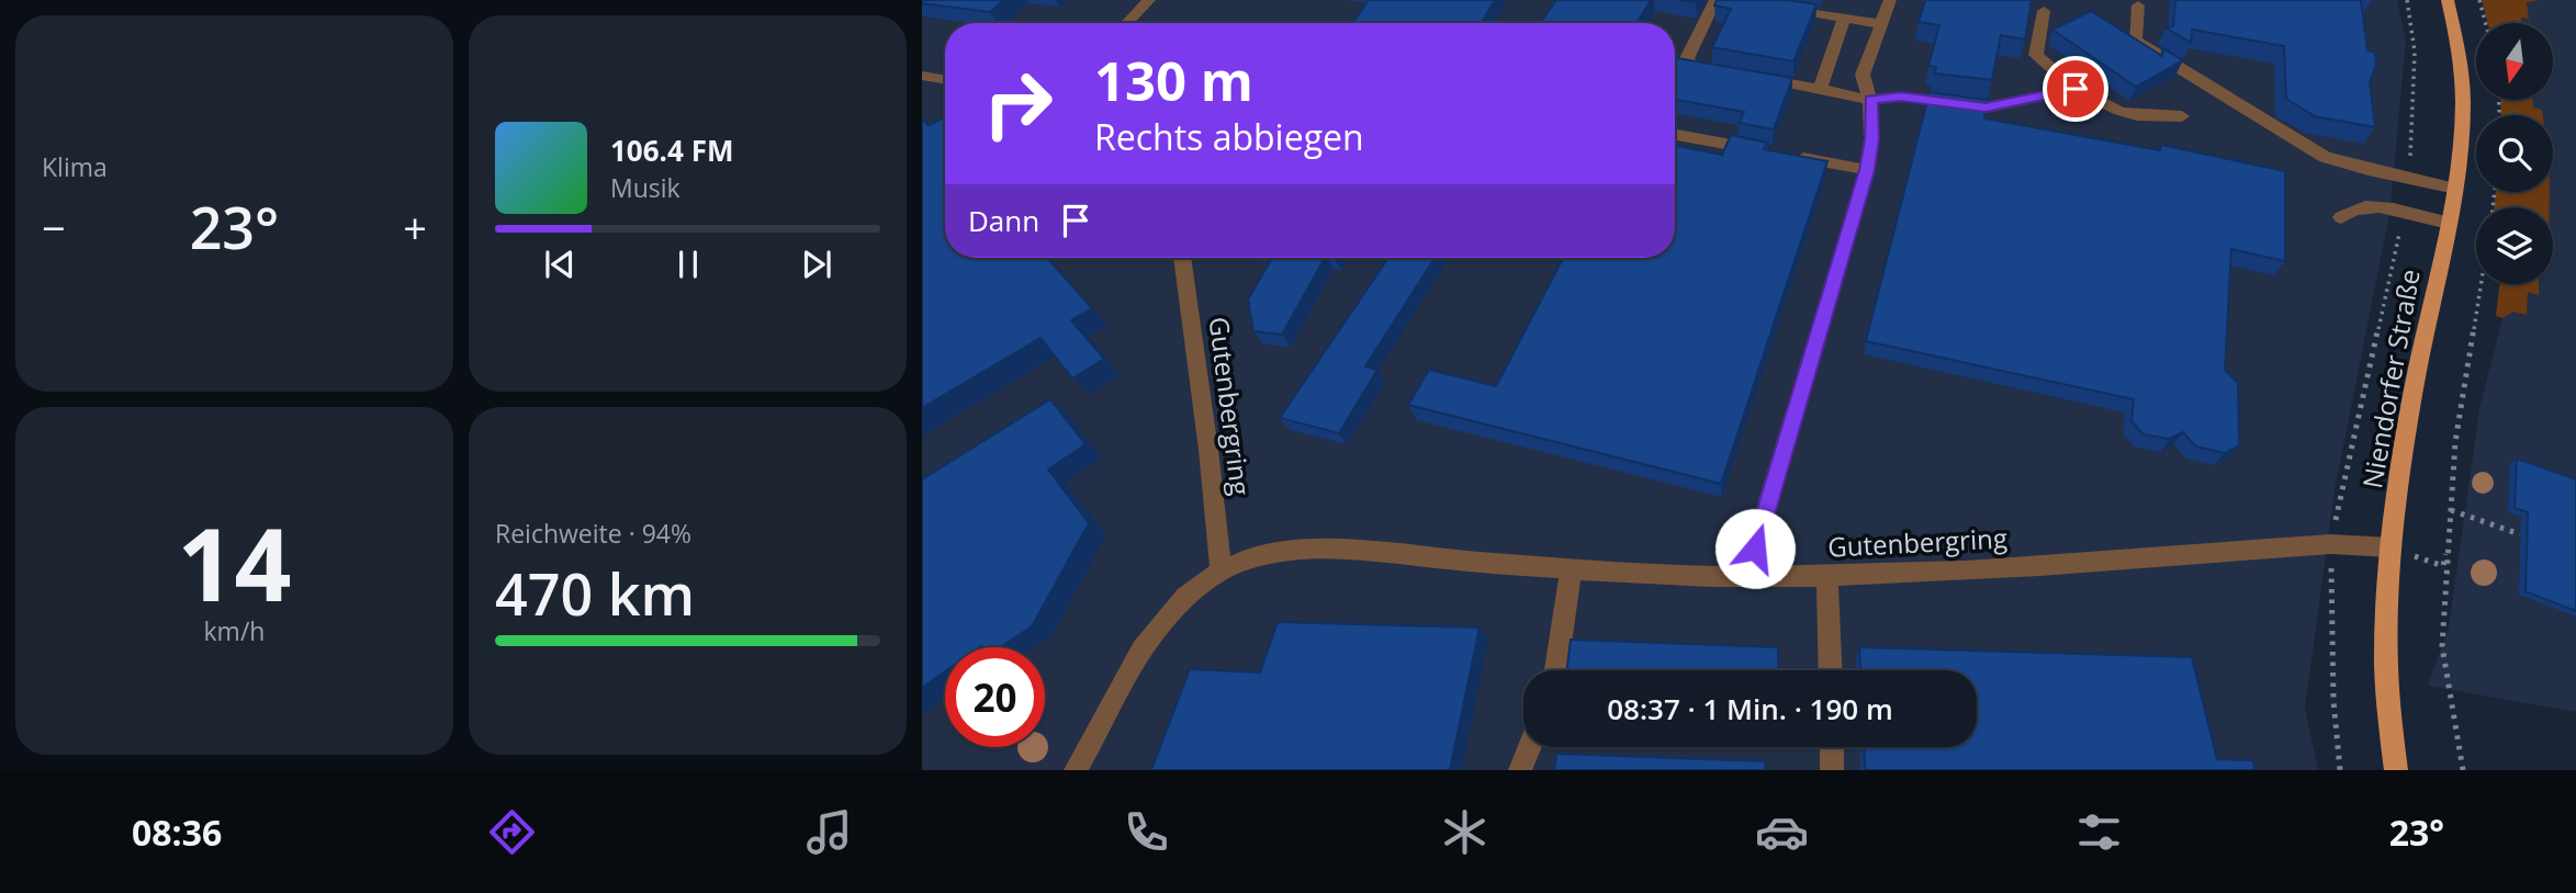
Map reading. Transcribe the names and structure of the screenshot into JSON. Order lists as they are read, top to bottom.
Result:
{
  "streets": {
    "main road": ["Niendorfer Straße"],
    "street": ["Gutenbergring"]
  },
  "crossings": [
    ["Niendorfer Straße", "Gutenbergring"]
  ],
  "north": "bottom",
  "page": {
    "tile": [
      "Klima",
      ["14", "km/h"],
      ["Reichweite · 94%", "470 km"]
    ],
    "turn": ["130 m", "Rechts abbiegen"],
    "song": ["106.4 FM", "Musik"],
    "then": "Dann",
    "heat": ["−", "23°", "+"],
    "limit": "20",
    "trip": "08:37 · 1 Min. · 190 m",
    "tabs": ["08:36", "23°"]
  }
}
